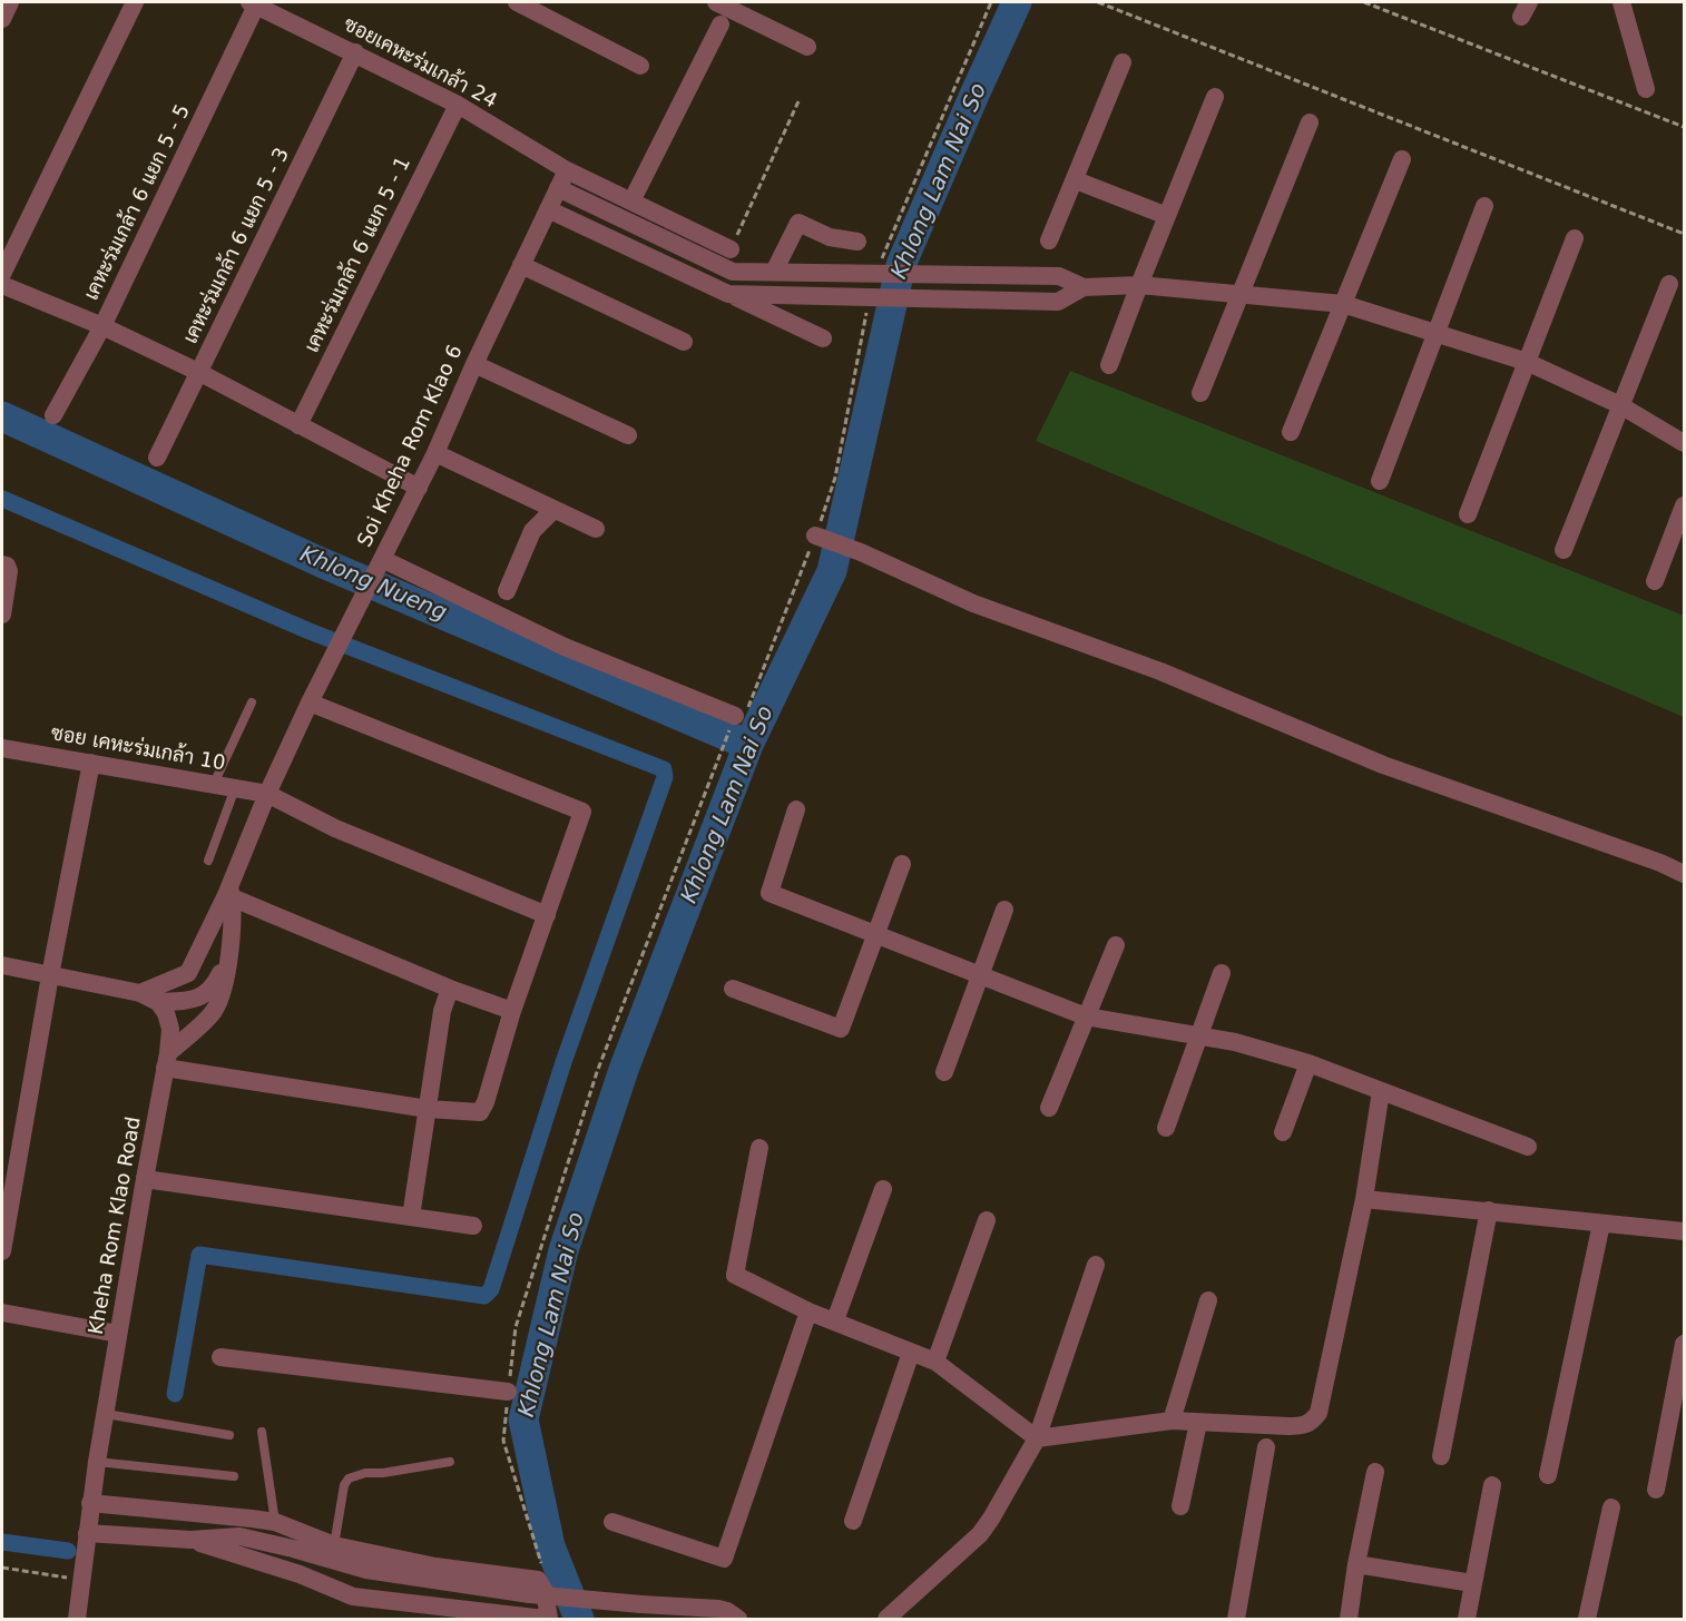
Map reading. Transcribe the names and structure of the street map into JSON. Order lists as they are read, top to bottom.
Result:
{
  "streets": {
    "street": [
      "ซอยเคหะร่มเกล้า 24",
      "เคหะร่มเกล้า 6 แยก 5 - 5",
      "เคหะร่มเกล้า 6 แยก 5 - 3",
      "เคหะร่มเกล้า 6 แยก 5 - 1",
      "Soi Kheha Rom Klao 6",
      "ซอย เคหะร่มเกล้า 10",
      "Kheha Rom Klao Road"
    ]
  },
  "crossings": [
    ["ซอยเคหะร่มเกล้า 24", "เคหะร่มเกล้า 6 แยก 5 - 5"],
    ["ซอยเคหะร่มเกล้า 24", "เคหะร่มเกล้า 6 แยก 5 - 3"],
    ["ซอยเคหะร่มเกล้า 24", "เคหะร่มเกล้า 6 แยก 5 - 1"],
    ["ซอยเคหะร่มเกล้า 24", "Soi Kheha Rom Klao 6"],
    ["Soi Kheha Rom Klao 6", "ซอย เคหะร่มเกล้า 10"],
    ["Soi Kheha Rom Klao 6", "Kheha Rom Klao Road"]
  ],
  "water": ["Khlong Lam Nai So", "Khlong Nueng"]
}
